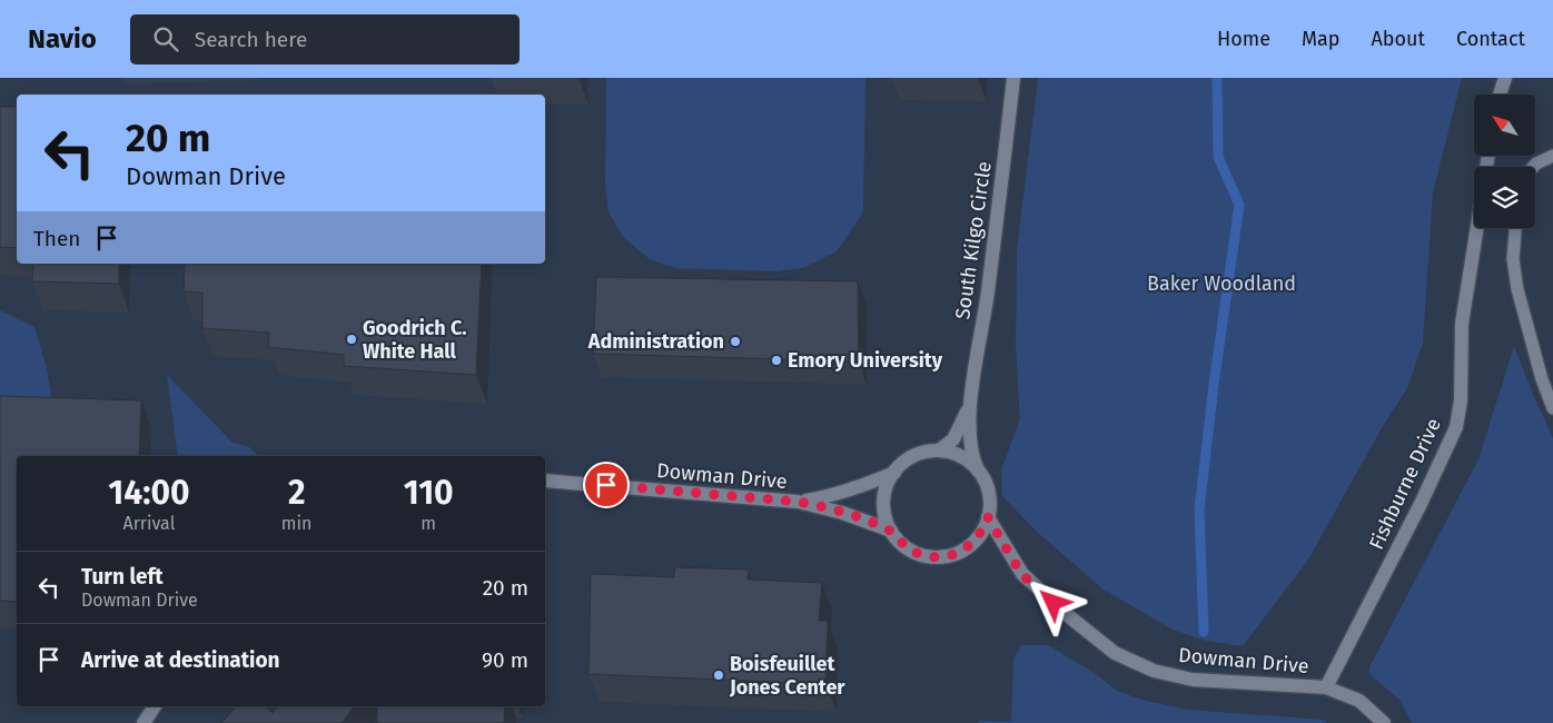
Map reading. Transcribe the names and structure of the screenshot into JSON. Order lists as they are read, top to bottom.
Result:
{
  "streets": {
    "street": ["South Kilgo Circle", "Dowman Drive", "Fishburne Drive"]
  },
  "crossings": [
    ["South Kilgo Circle", "Dowman Drive"],
    ["Dowman Drive", "Fishburne Drive"]
  ],
  "parks": ["Baker Woodland"],
  "places": [
    "Goodrich C. White Hall",
    "Administration",
    "Emory University",
    "Boisfeuillet Jones Center"
  ],
  "north": "top left",
  "page": {
    "header": "Navio",
    "search": "Search here",
    "nav": [
      "Home",
      "Map",
      "About",
      "Contact"
    ],
    "turn": ["20 m", "Dowman Drive"],
    "then": "Then",
    "eta": [
      "14:00",
      "Arrival",
      "2",
      "min",
      "110",
      "m"
    ],
    "list": [
      {
        "name": "Turn left",
        "note": "Dowman Drive",
        "value": "20 m"
      },
      {
        "name": "Arrive at destination",
        "value": "90 m"
      }
    ]
  }
}
